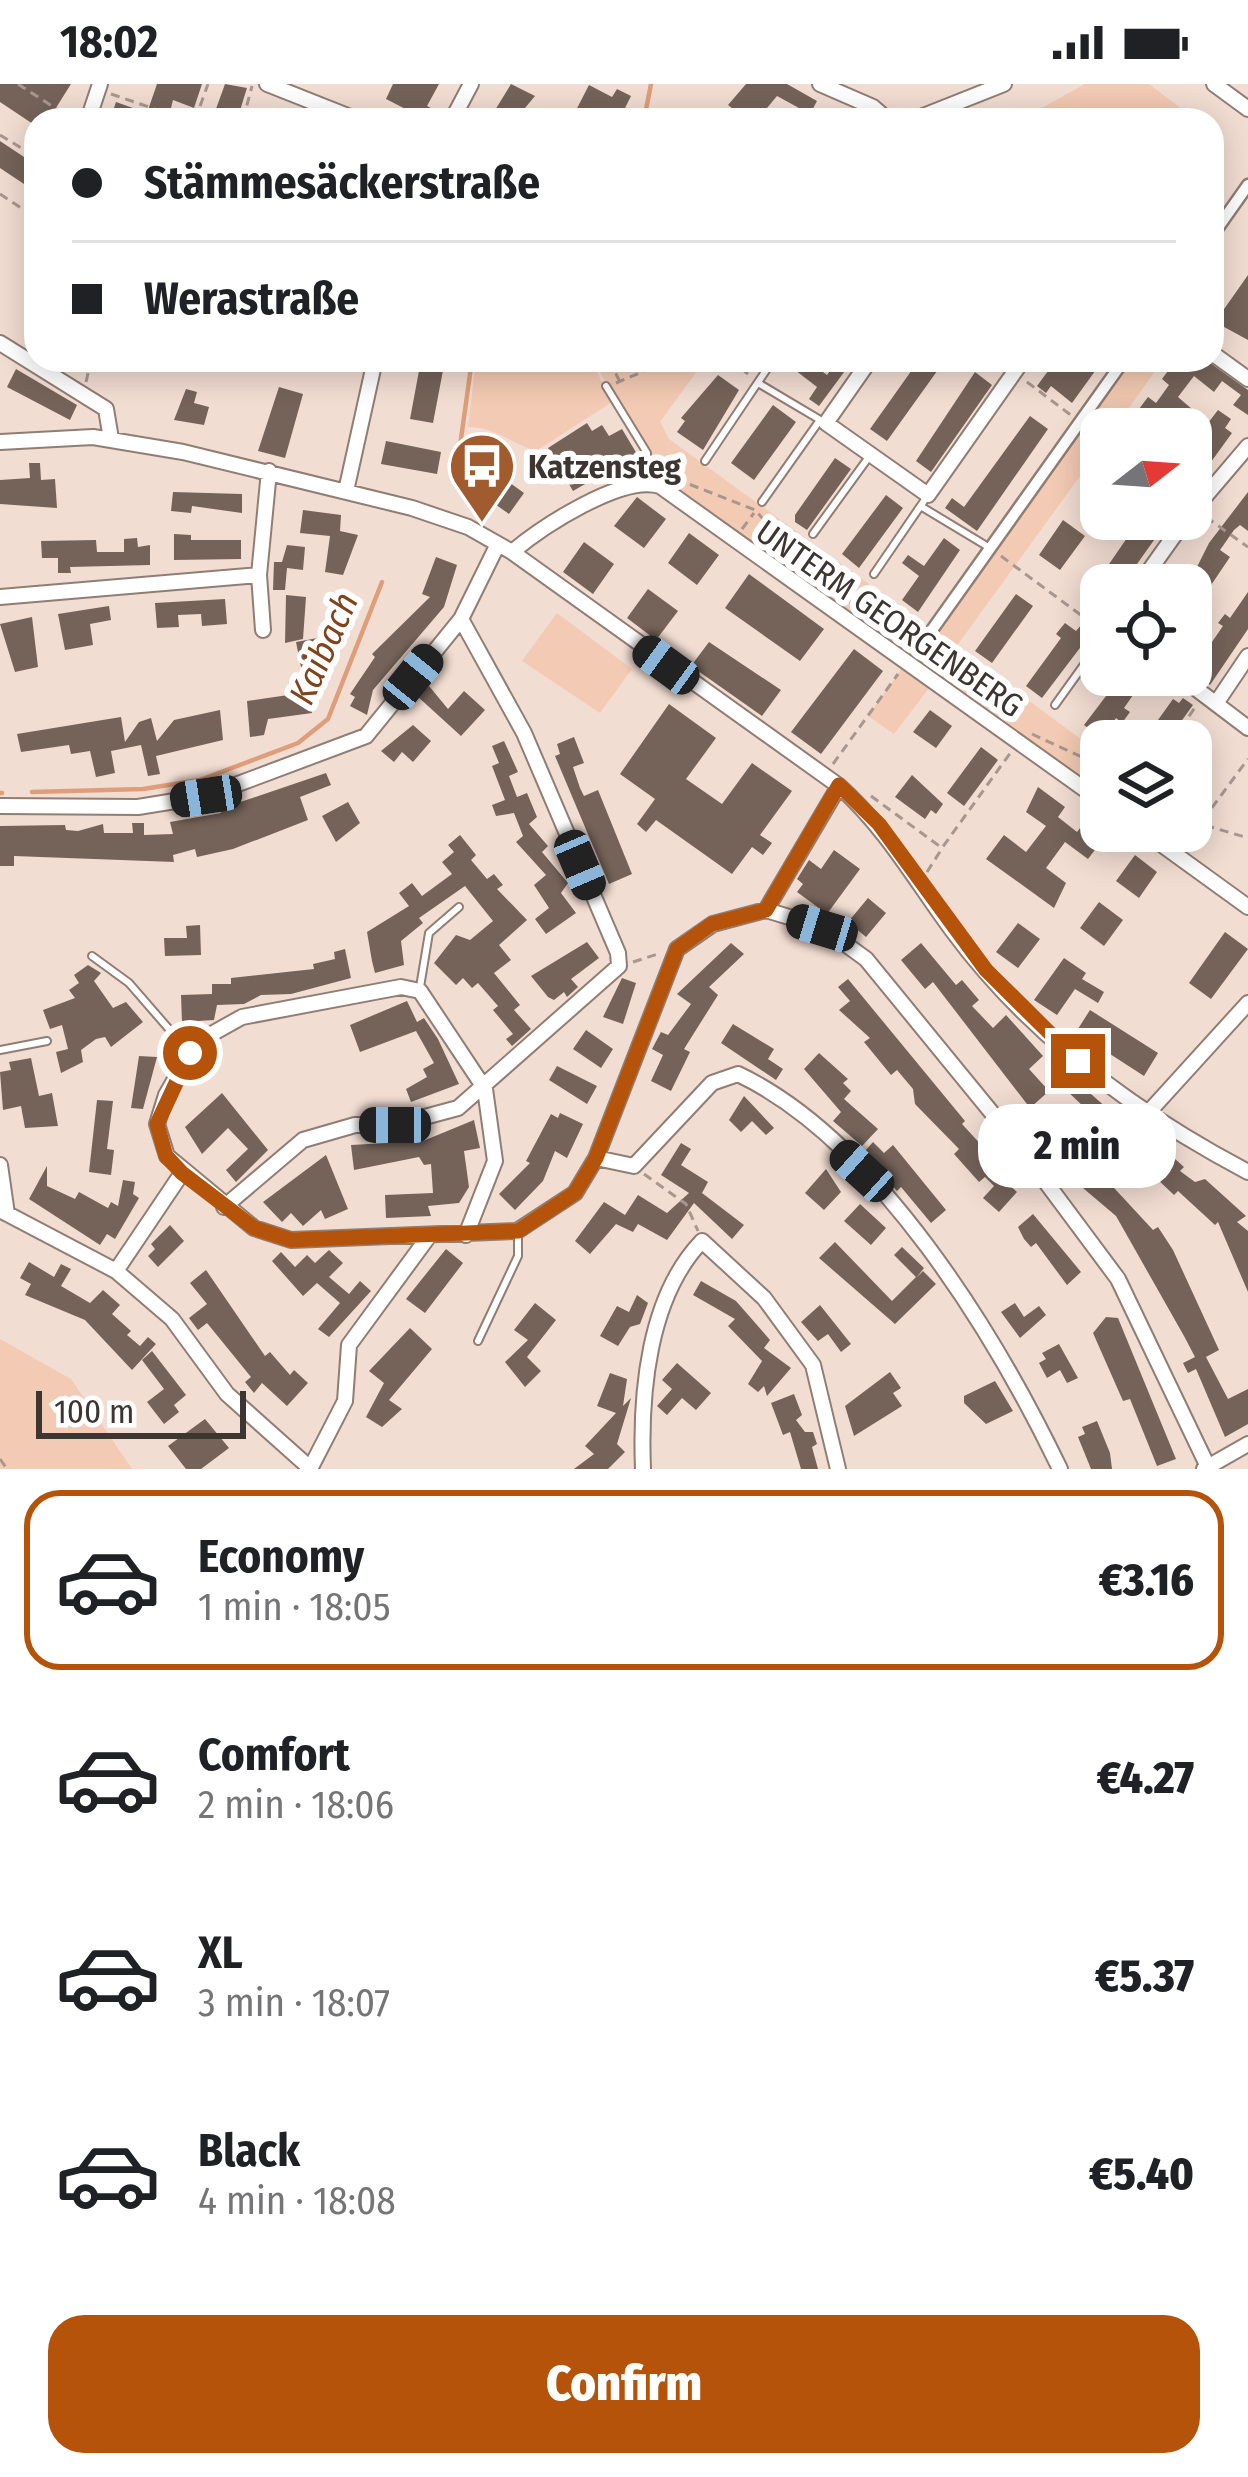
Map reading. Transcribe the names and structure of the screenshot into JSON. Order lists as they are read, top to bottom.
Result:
{
  "streets": {
    "street": ["UNTERM GEORGENBERG"]
  },
  "water": ["Kaibach"],
  "places": {
    "bus stop": ["Katzensteg"]
  },
  "scale_bar": "100 m",
  "north": "right",
  "page": {
    "status": "18:02",
    "banner": ["Stämmesäckerstraße", "Werastraße"],
    "bubble": "2 min",
    "scale": "100 m",
    "list": [
      {
        "name": "Economy",
        "note": "1 min · 18:05",
        "value": "€3.16"
      },
      {
        "name": "Comfort",
        "note": "2 min · 18:06",
        "value": "€4.27"
      },
      {
        "name": "XL",
        "note": "3 min · 18:07",
        "value": "€5.37"
      },
      {
        "name": "Black",
        "note": "4 min · 18:08",
        "value": "€5.40"
      }
    ],
    "buttons": "Confirm"
  }
}
